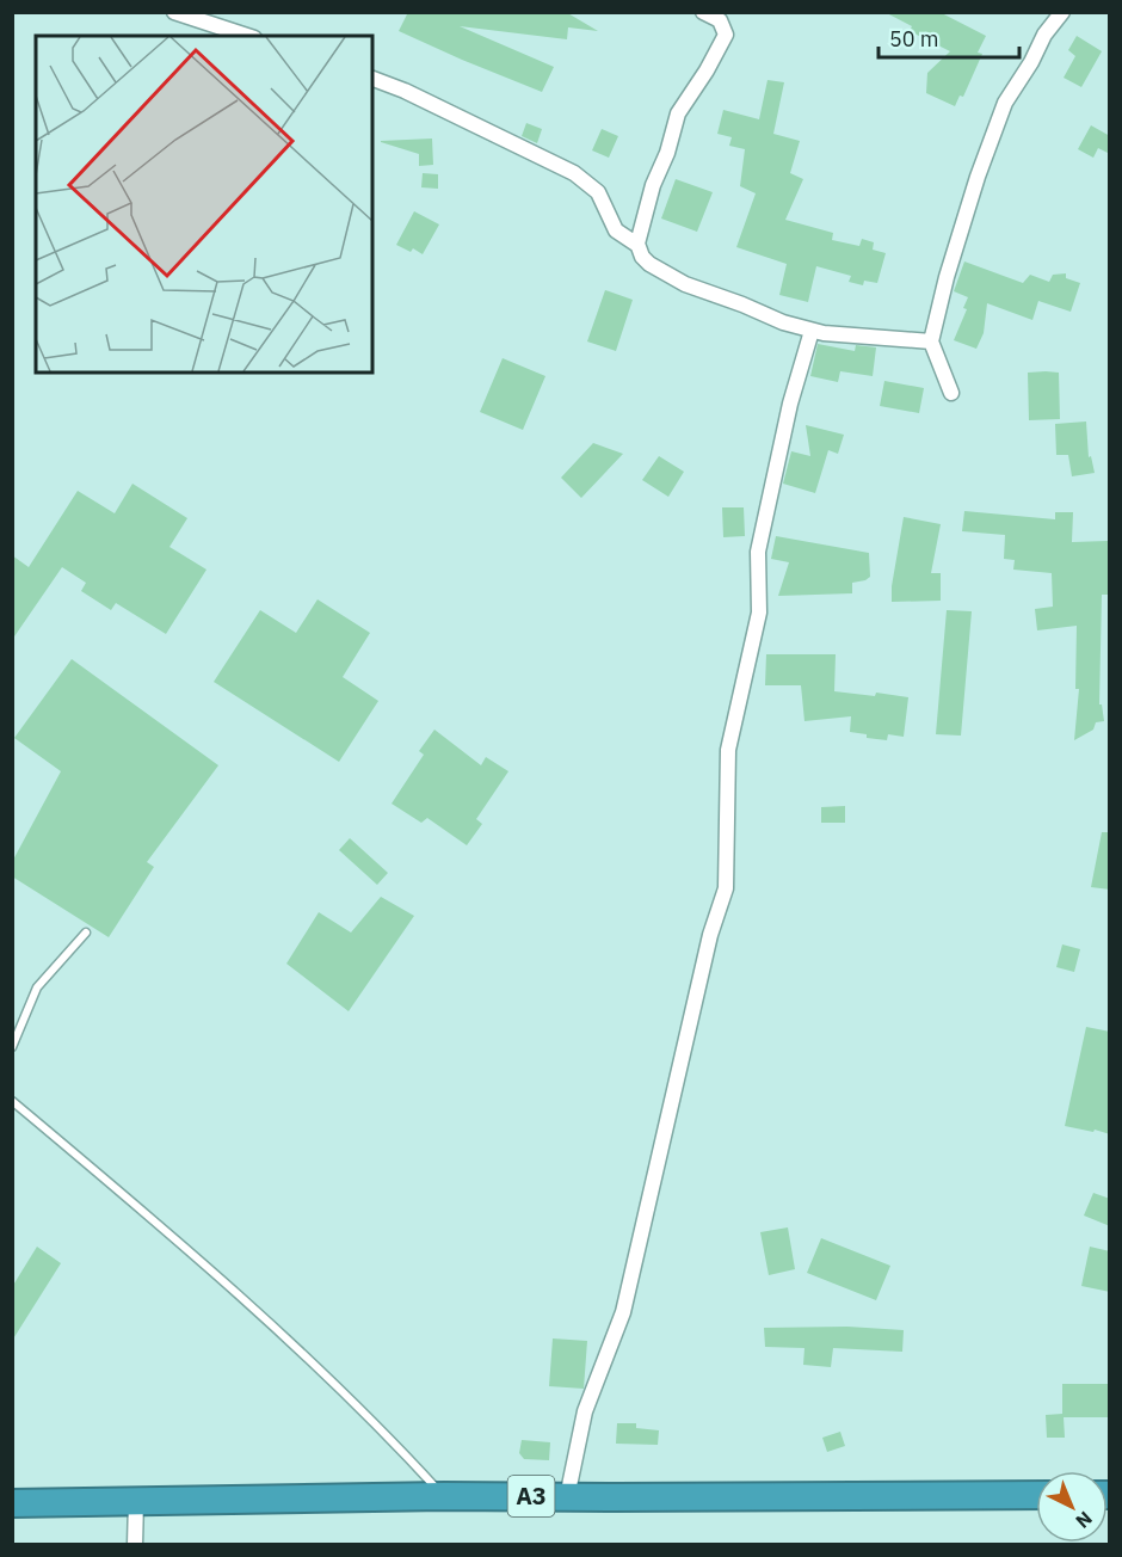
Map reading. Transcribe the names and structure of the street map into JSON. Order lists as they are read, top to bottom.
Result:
{
  "streets": {
    "highway": ["A3"]
  },
  "scale_bar": "50 m",
  "north": "bottom right"
}
